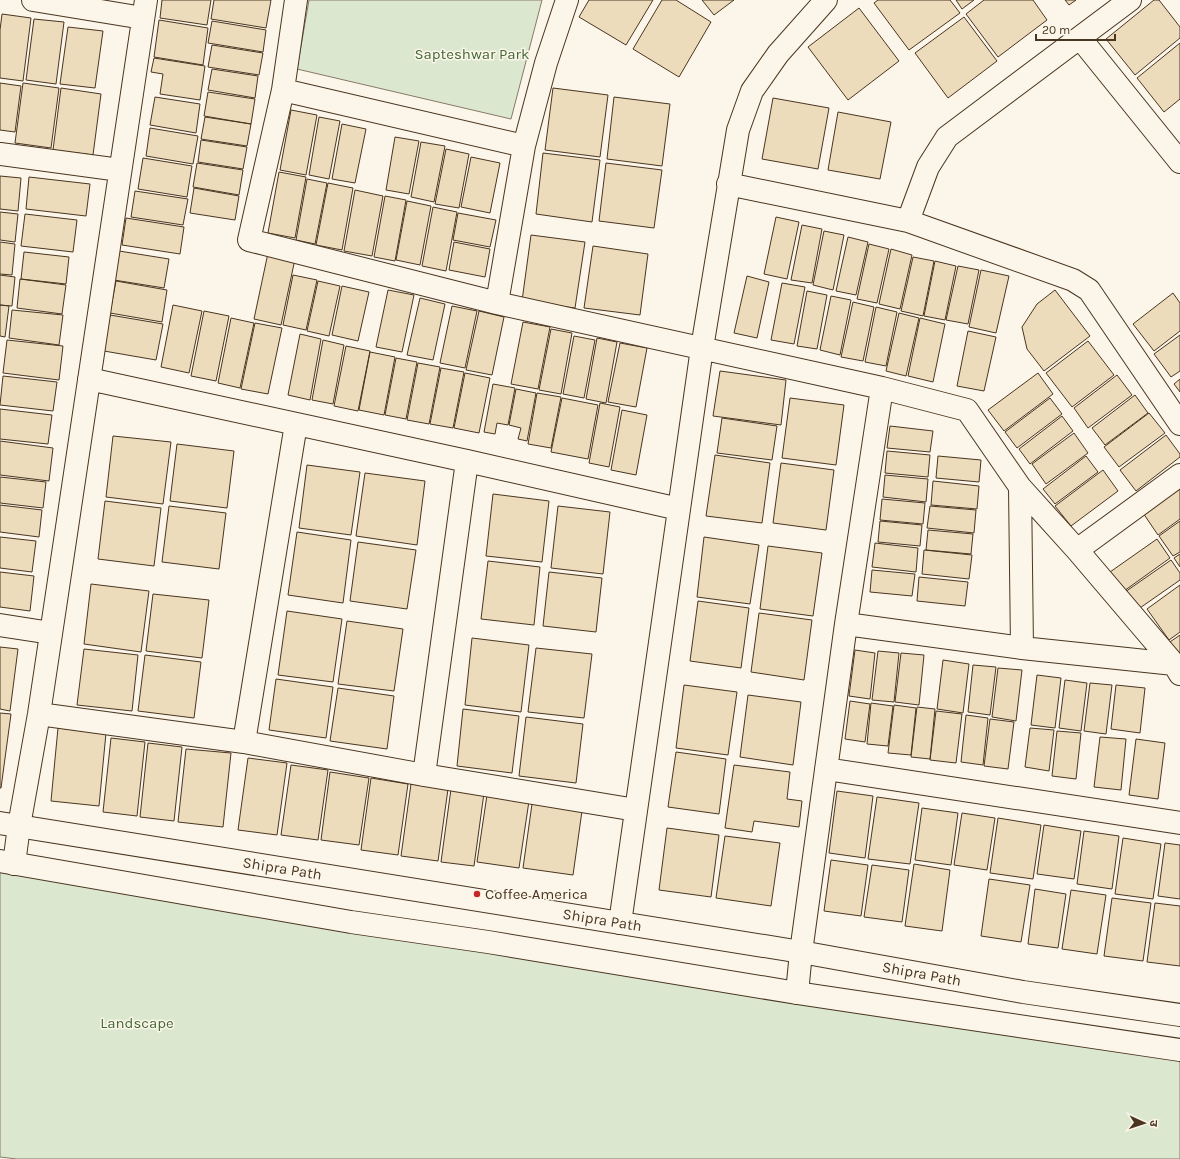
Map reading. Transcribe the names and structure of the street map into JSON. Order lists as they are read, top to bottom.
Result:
{
  "streets": {
    "street": ["Shipra Path"]
  },
  "parks": ["Sapteshwar Park", "Landscape"],
  "places": ["Coffee America"],
  "scale_bar": "20 m",
  "north": "right"
}
